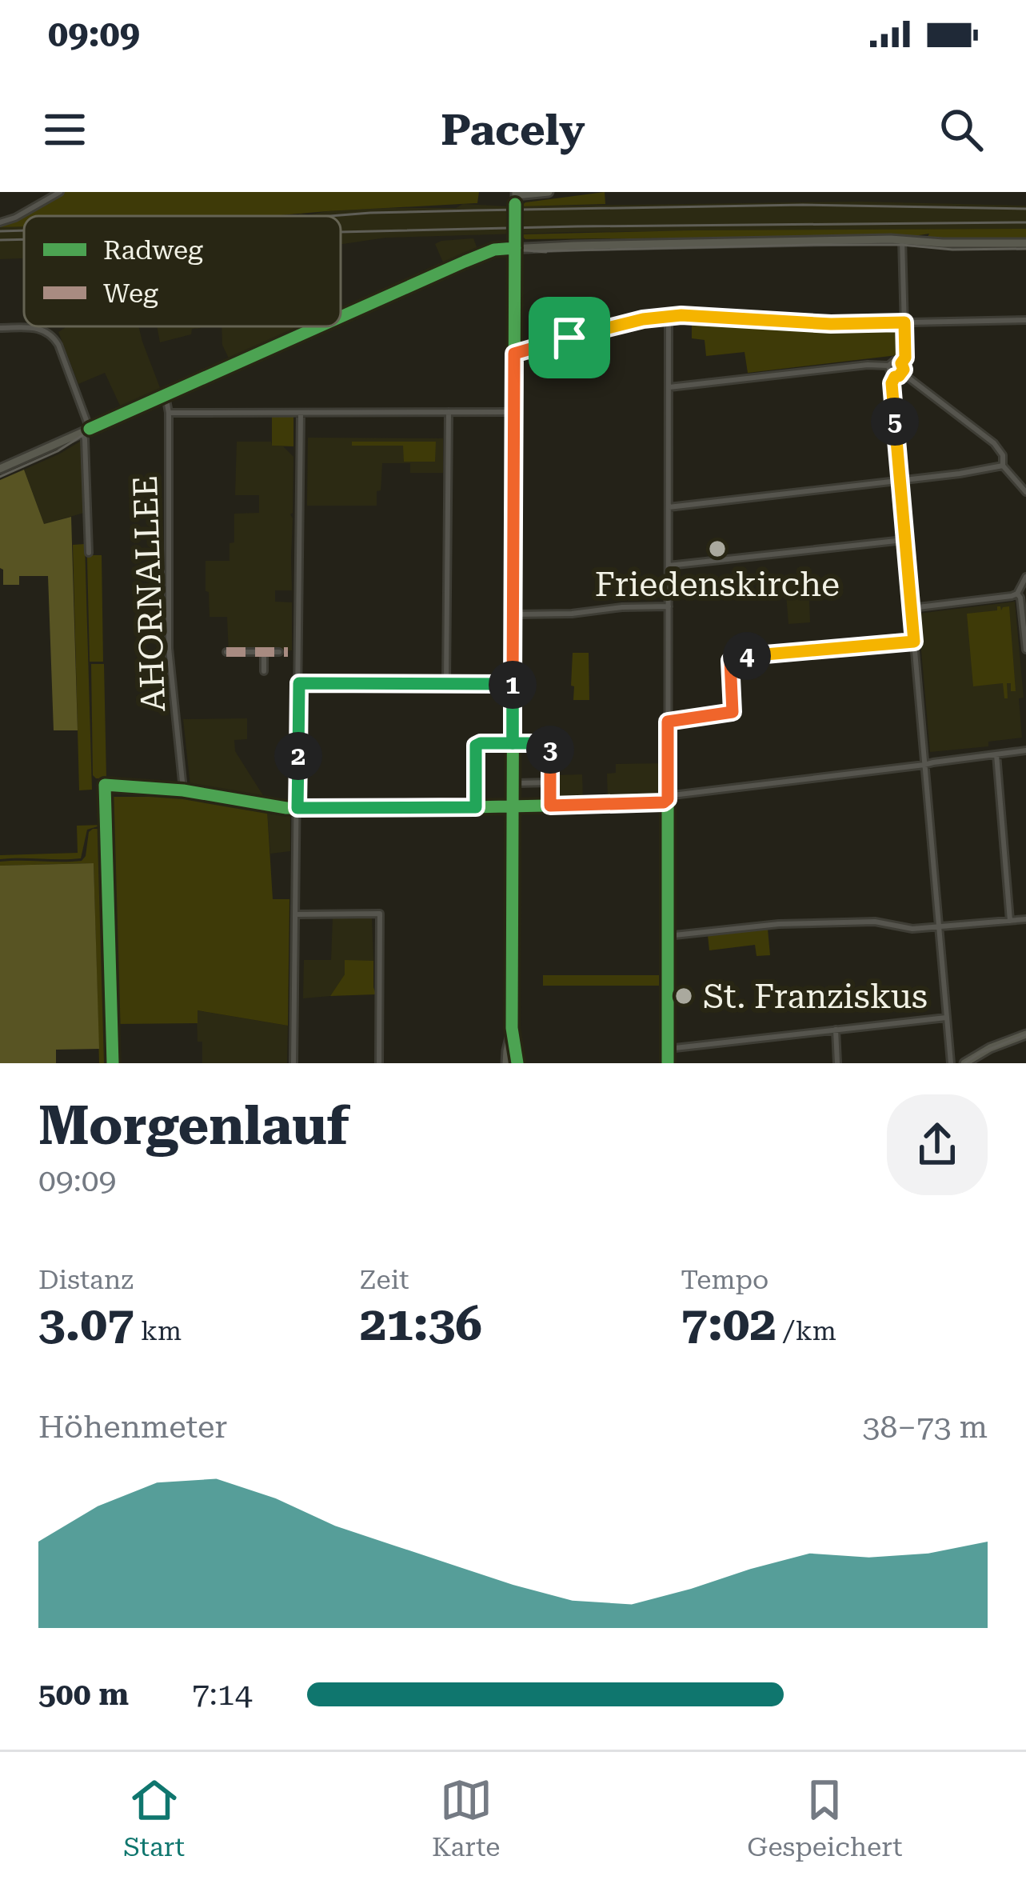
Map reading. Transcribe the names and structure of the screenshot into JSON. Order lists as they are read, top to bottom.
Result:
{
  "streets": {
    "street": ["AHORNALLEE"]
  },
  "places": ["Friedenskirche", "St. Franziskus"],
  "legend": ["Radweg", "Weg"],
  "page": {
    "status": "09:09",
    "header": "Pacely",
    "pins": [
      "5",
      "4",
      "1",
      "3",
      "2"
    ],
    "heading": ["Morgenlauf", "09:09"],
    "stats": [
      ["Distanz", "3.07 km"],
      ["Zeit", "21:36"],
      ["Tempo", "7:02 /km"]
    ],
    "chart": ["Höhenmeter", "38–73 m"],
    "list": [
      {
        "name": "500 m",
        "note": "7:14"
      }
    ],
    "tabs": ["Start", "Karte", "Gespeichert"]
  }
}
